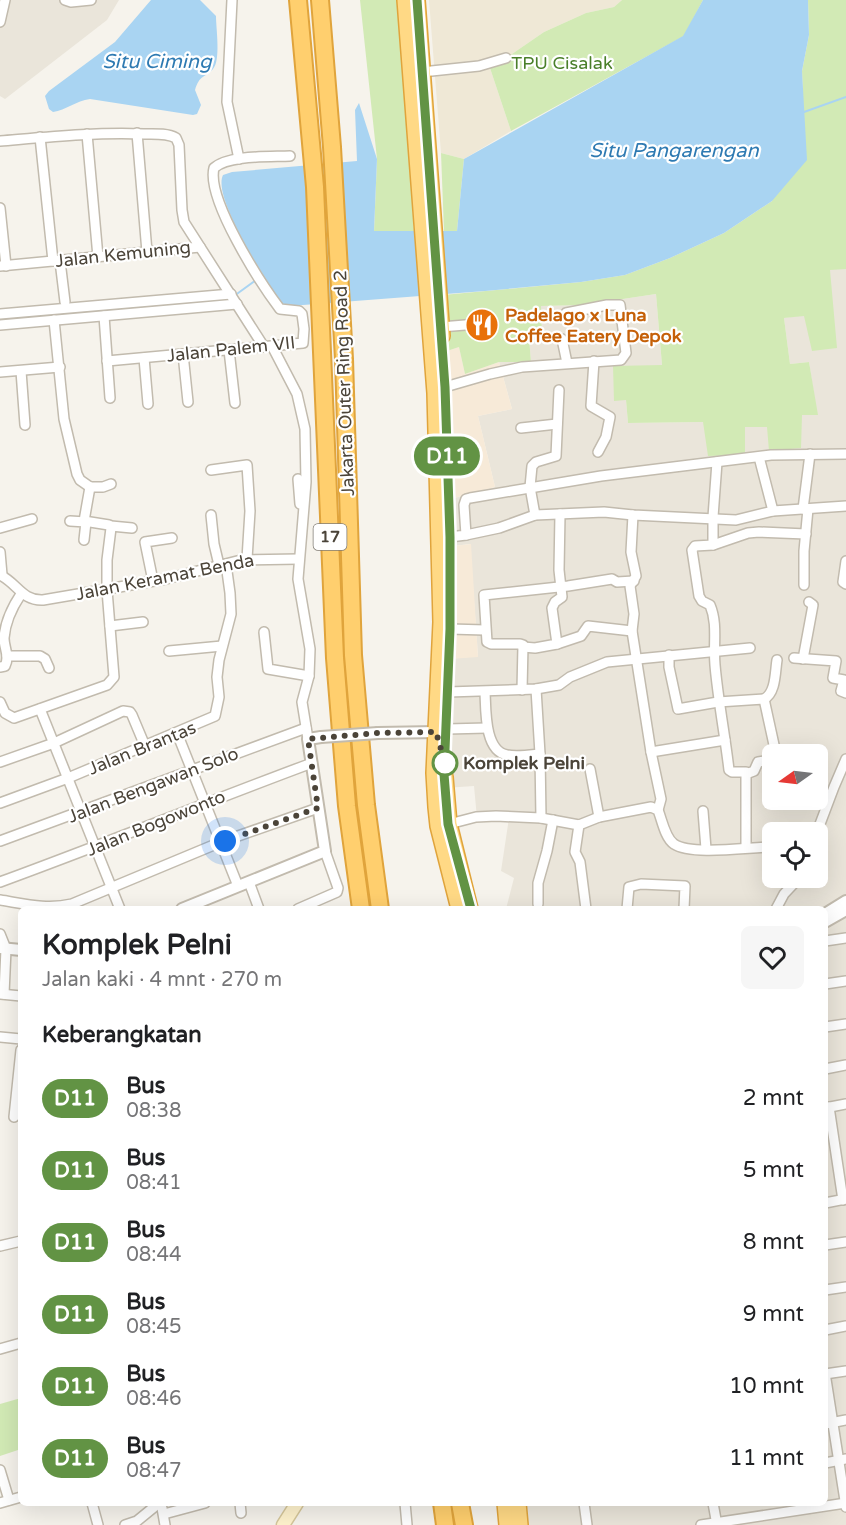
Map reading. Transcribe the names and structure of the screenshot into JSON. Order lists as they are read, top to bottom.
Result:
{
  "streets": {
    "highway": ["Jakarta Outer Ring Road 2", "17"],
    "street": [
      "Jalan Kemuning",
      "Jalan Palem VII",
      "Jalan Keramat Benda",
      "Jalan Brantas",
      "Jalan Bengawan Solo",
      "Jalan Bogowonto"
    ]
  },
  "crossings": [
    ["Jalan Kemuning", "Jalan Palem VII"]
  ],
  "water": ["Situ Ciming", "Situ Pangarengan"],
  "parks": ["TPU Cisalak"],
  "places": {
    "restaurant": ["Padelago x Luna Coffee Eatery Depok"],
    "other": ["Komplek Pelni"]
  },
  "lines": ["bus line D11"],
  "north": "left",
  "page": {
    "on_map": "D11",
    "heading": [
      ["Komplek Pelni", "Jalan kaki · 4 mnt · 270 m"],
      "Keberangkatan"
    ],
    "list": [
      {
        "mark": "D11",
        "name": "Bus",
        "note": "08:38",
        "value": "2 mnt"
      },
      {
        "mark": "D11",
        "name": "Bus",
        "note": "08:41",
        "value": "5 mnt"
      },
      {
        "mark": "D11",
        "name": "Bus",
        "note": "08:44",
        "value": "8 mnt"
      },
      {
        "mark": "D11",
        "name": "Bus",
        "note": "08:45",
        "value": "9 mnt"
      },
      {
        "mark": "D11",
        "name": "Bus",
        "note": "08:46",
        "value": "10 mnt"
      },
      {
        "mark": "D11",
        "name": "Bus",
        "note": "08:47",
        "value": "11 mnt"
      }
    ]
  }
}
